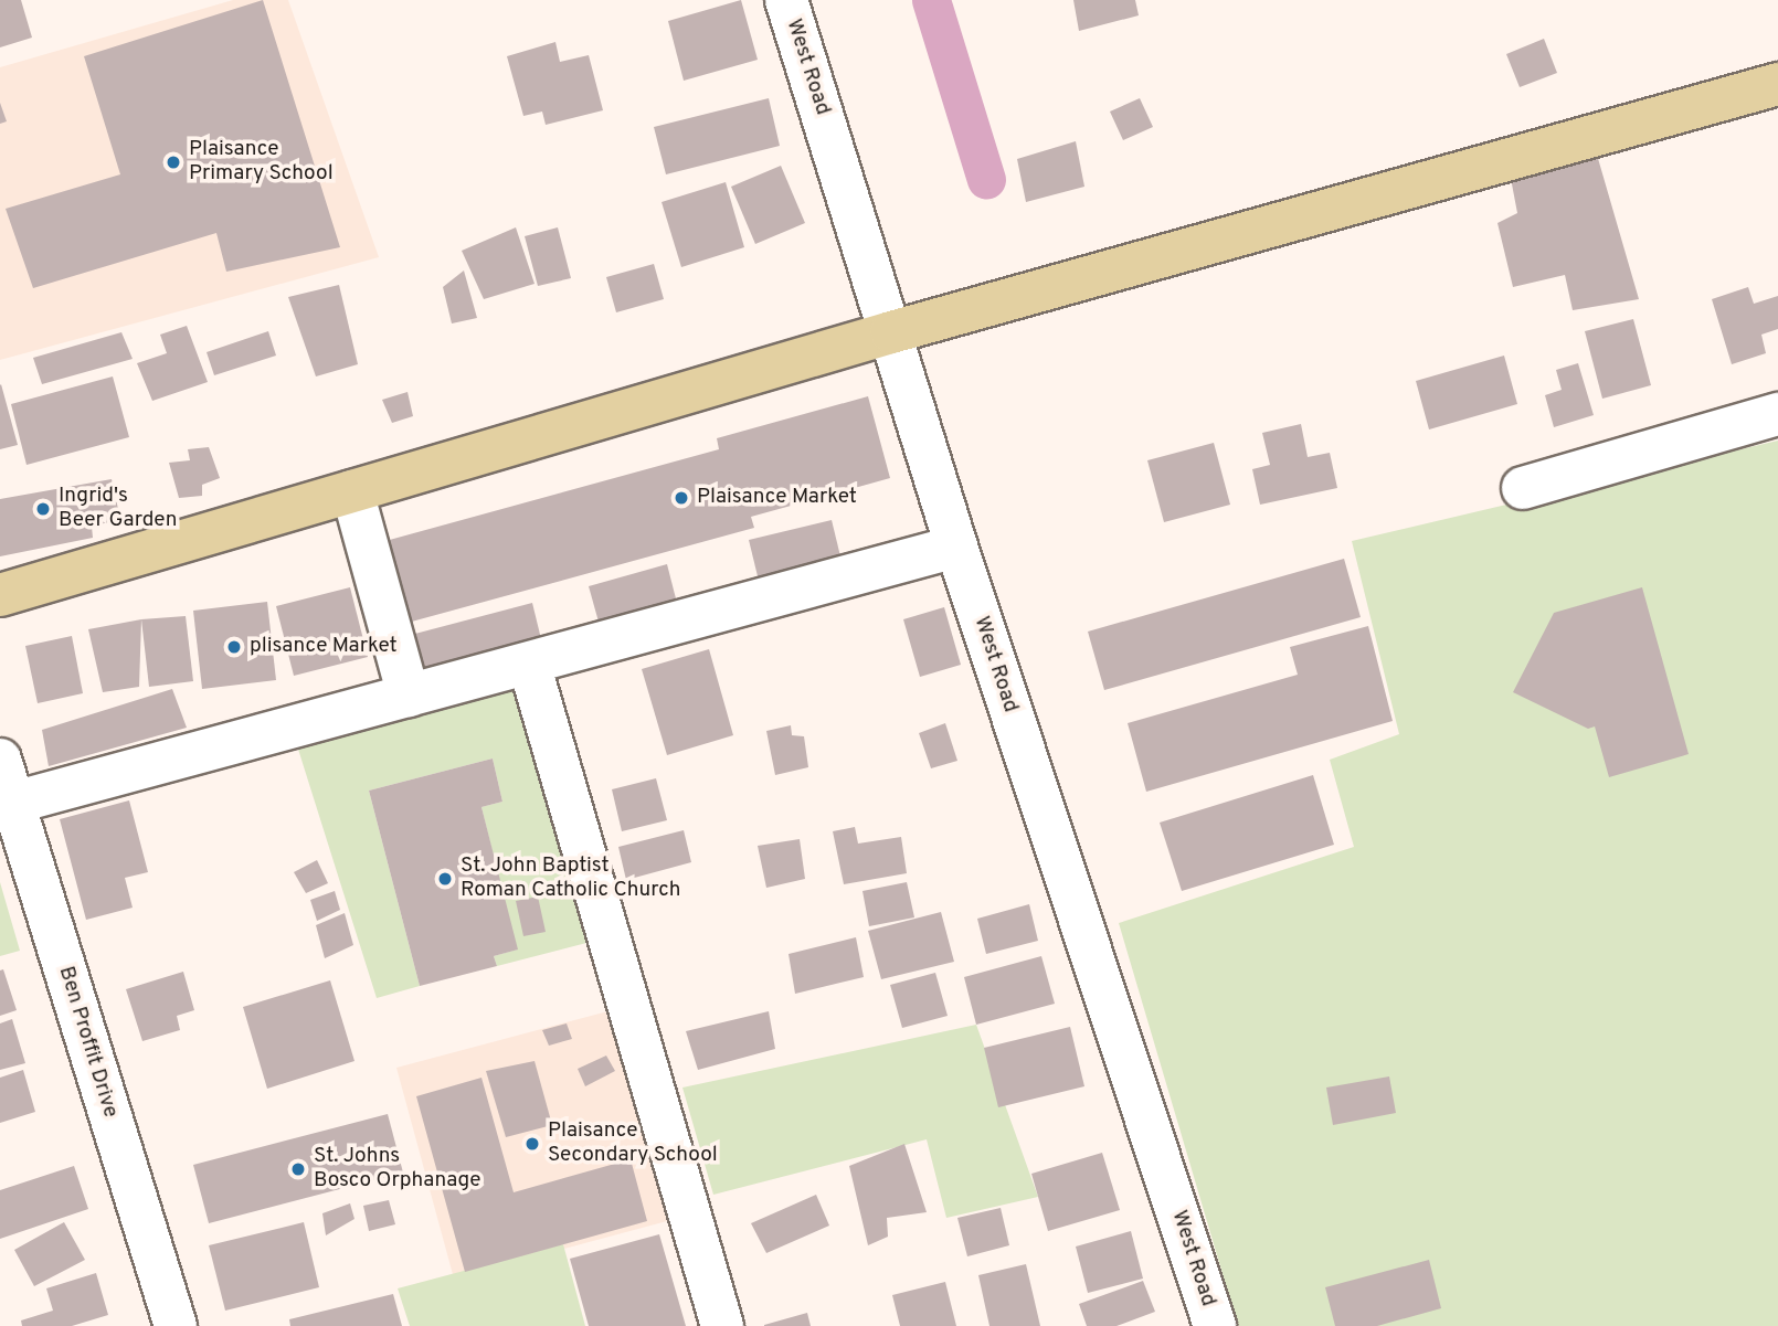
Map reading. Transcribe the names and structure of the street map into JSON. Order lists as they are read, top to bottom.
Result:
{
  "streets": {
    "street": ["West Road", "Ben Proffit Drive"]
  },
  "places": [
    "Plaisance Primary School",
    "Plaisance Market",
    "Ingrid's Beer Garden",
    "plisance Market",
    "St. John Baptist Roman Catholic Church",
    "Plaisance Secondary School",
    "St. Johns Bosco Orphanage"
  ]
}
